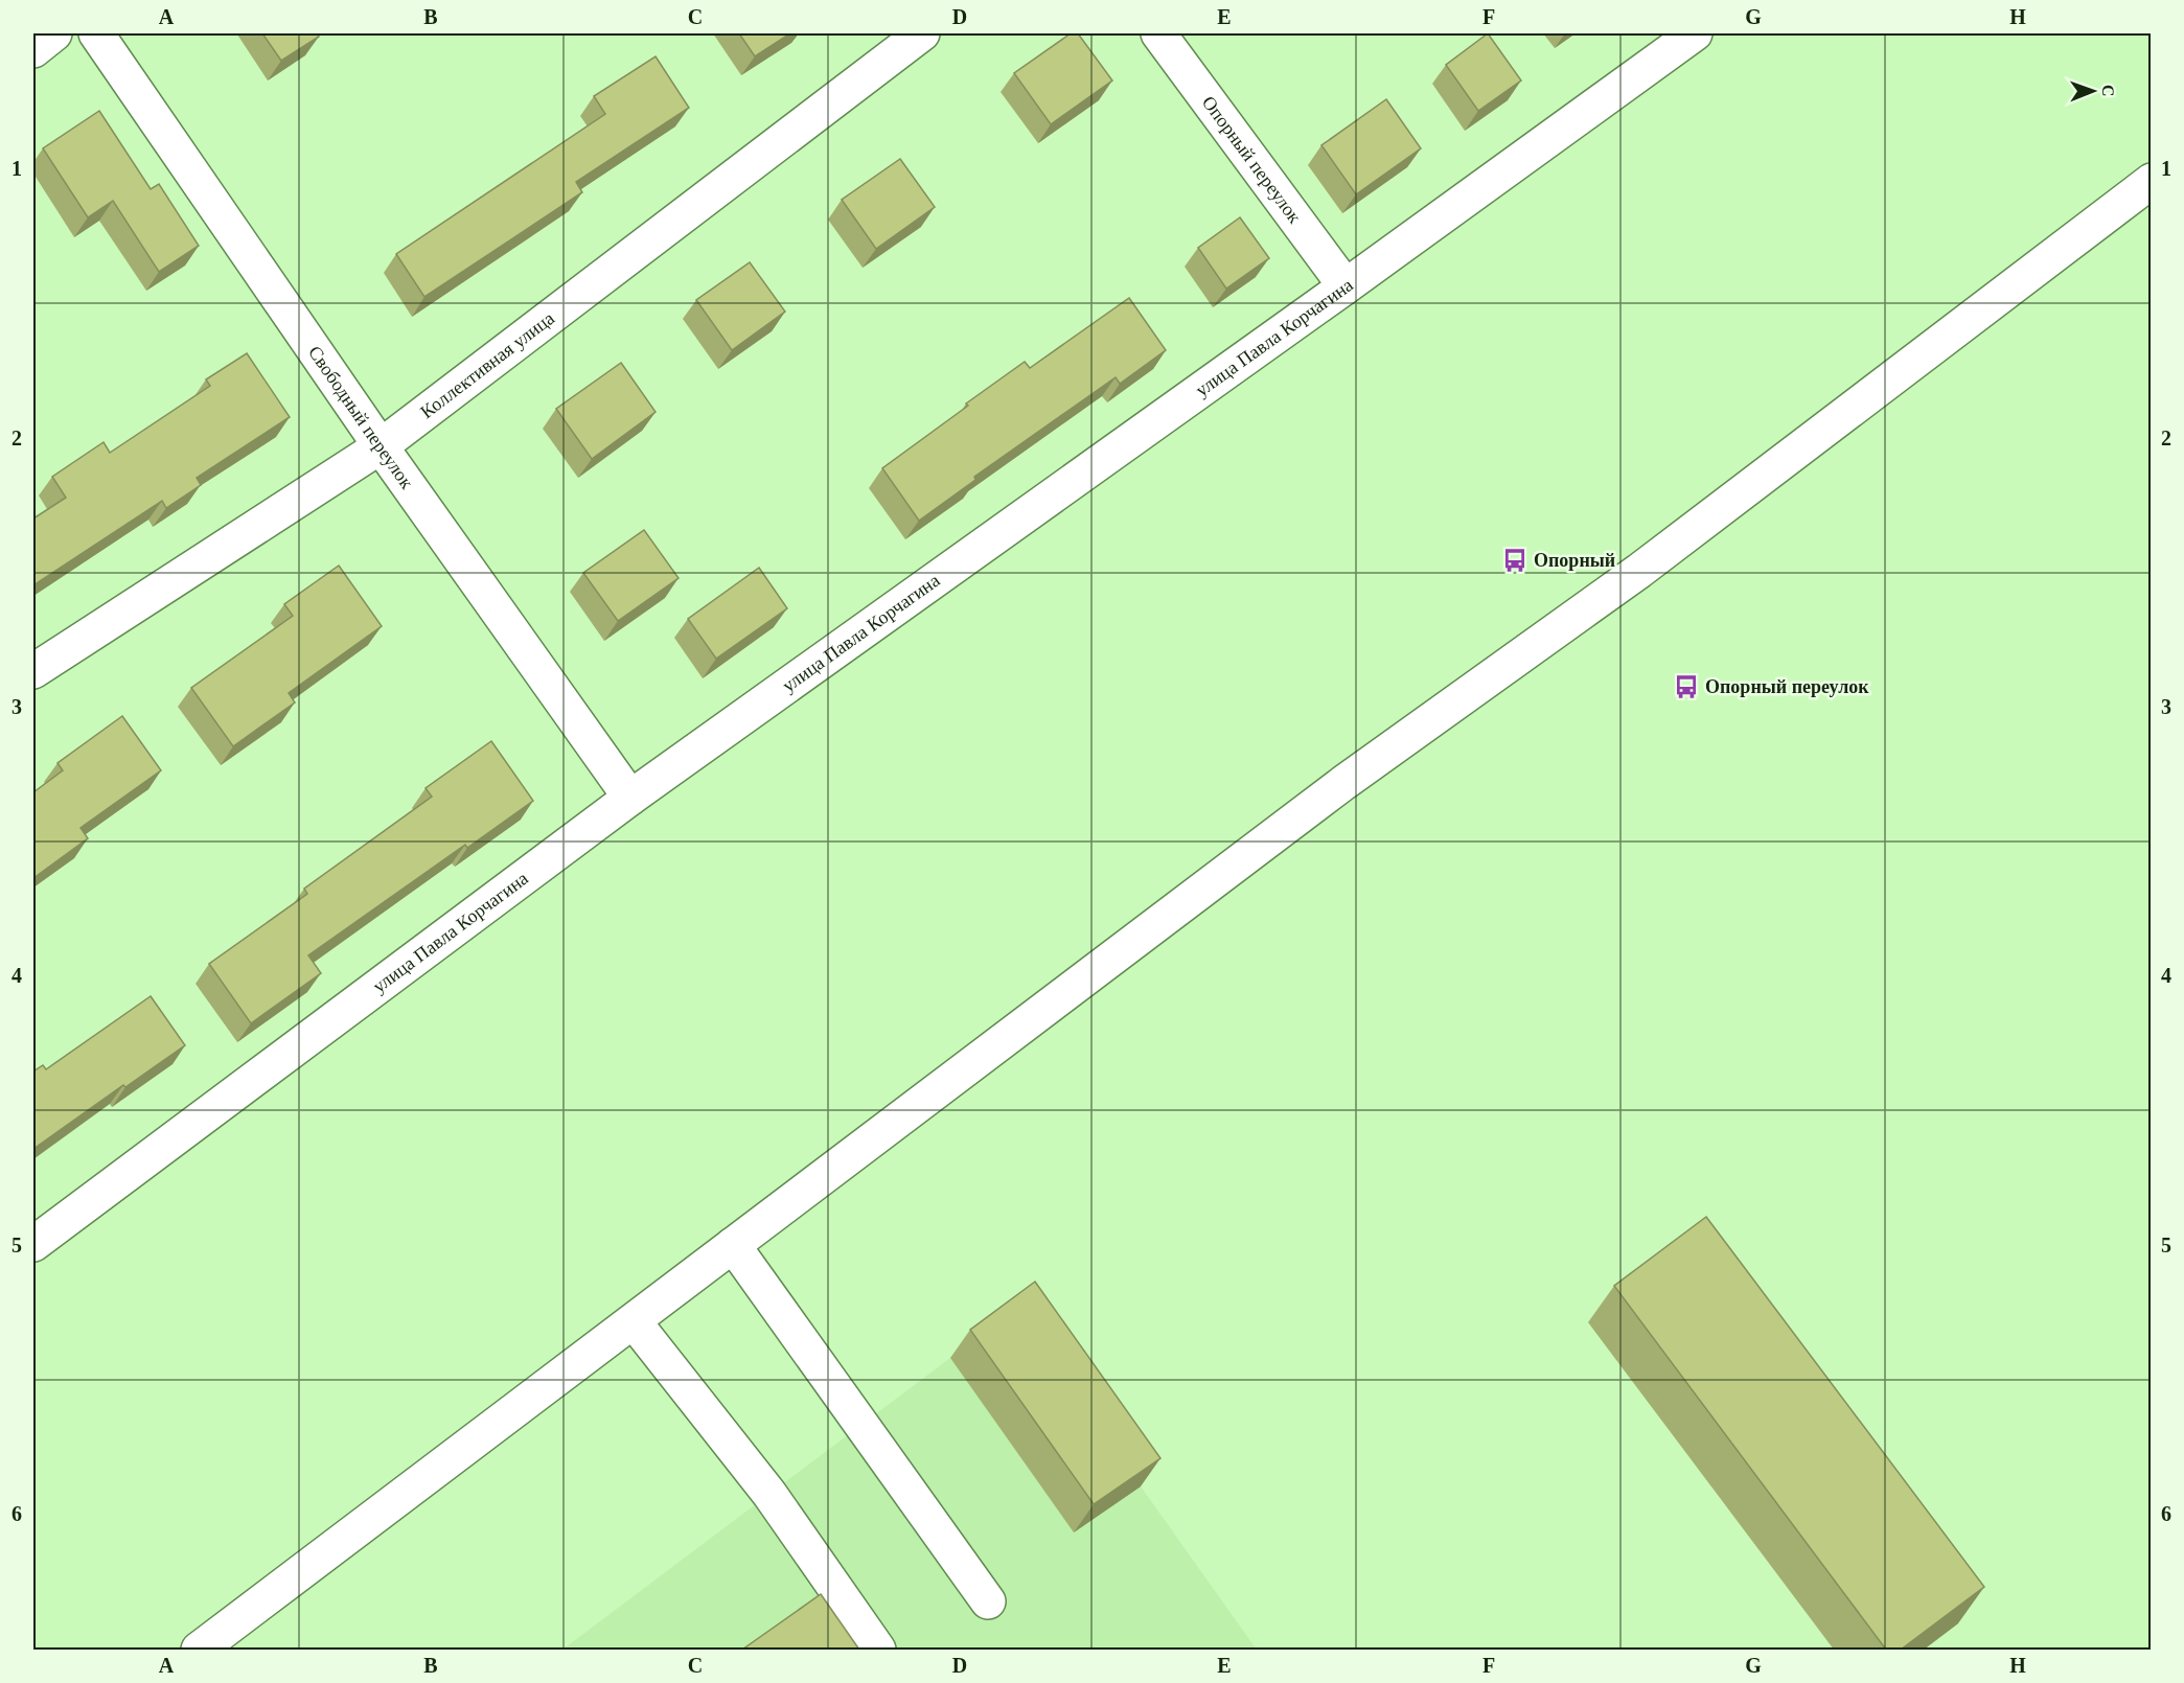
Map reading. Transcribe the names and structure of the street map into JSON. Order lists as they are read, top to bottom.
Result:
{
  "streets": {
    "street": [
      "Опорный переулок",
      "улица Павла Корчагина",
      "Коллективная улица",
      "Свободный переулок"
    ]
  },
  "crossings": [
    ["Опорный переулок", "улица Павла Корчагина"],
    ["улица Павла Корчагина", "Свободный переулок"],
    ["Коллективная улица", "Свободный переулок"]
  ],
  "places": {
    "bus stop": ["Опорный", "Опорный переулок"]
  },
  "north": "right",
  "grid": {
    "columns": [
      "A",
      "B",
      "C",
      "D",
      "E",
      "F",
      "G",
      "H"
    ],
    "rows": [
      "1",
      "2",
      "3",
      "4",
      "5",
      "6"
    ]
  }
}
